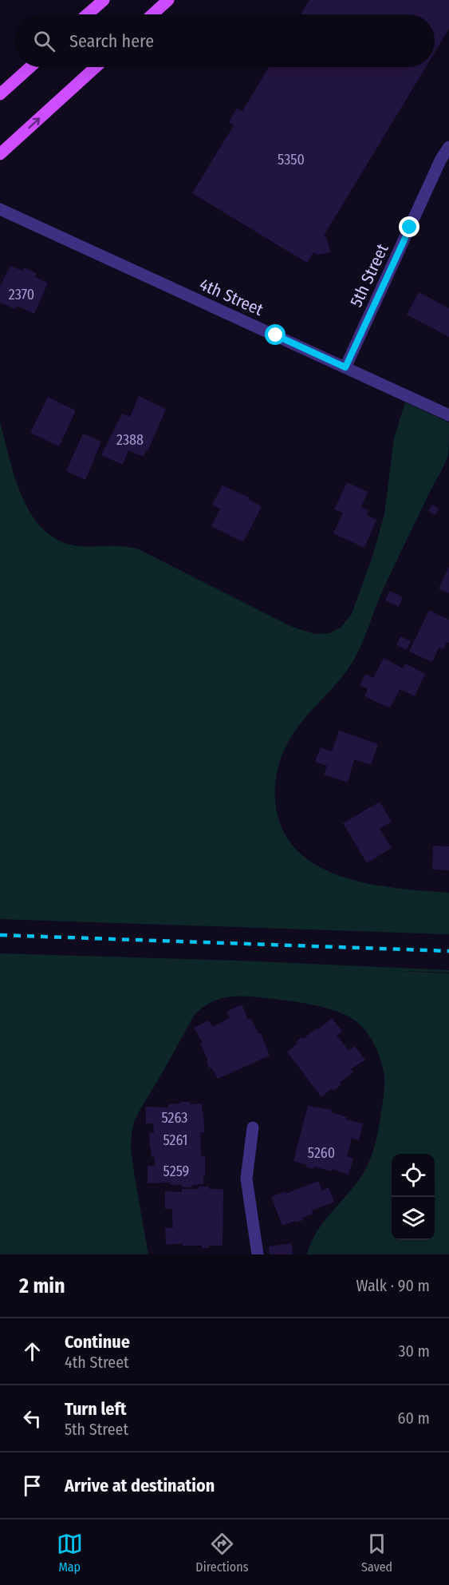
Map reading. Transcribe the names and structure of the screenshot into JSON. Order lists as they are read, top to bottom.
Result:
{
  "streets": {
    "street": ["5th Street", "4th Street"]
  },
  "crossings": [
    ["5th Street", "4th Street"]
  ],
  "house_numbers": [
    "5350",
    "2370",
    "2388",
    "5263",
    "5261",
    "5260",
    "5259"
  ],
  "page": {
    "search": "Search here",
    "heading": ["2 min", "Walk · 90 m"],
    "list": [
      ["Continue", "4th Street", "30 m"],
      ["Turn left", "5th Street", "60 m"],
      "Arrive at destination"
    ],
    "nav": ["Map", "Directions", "Saved"]
  }
}
